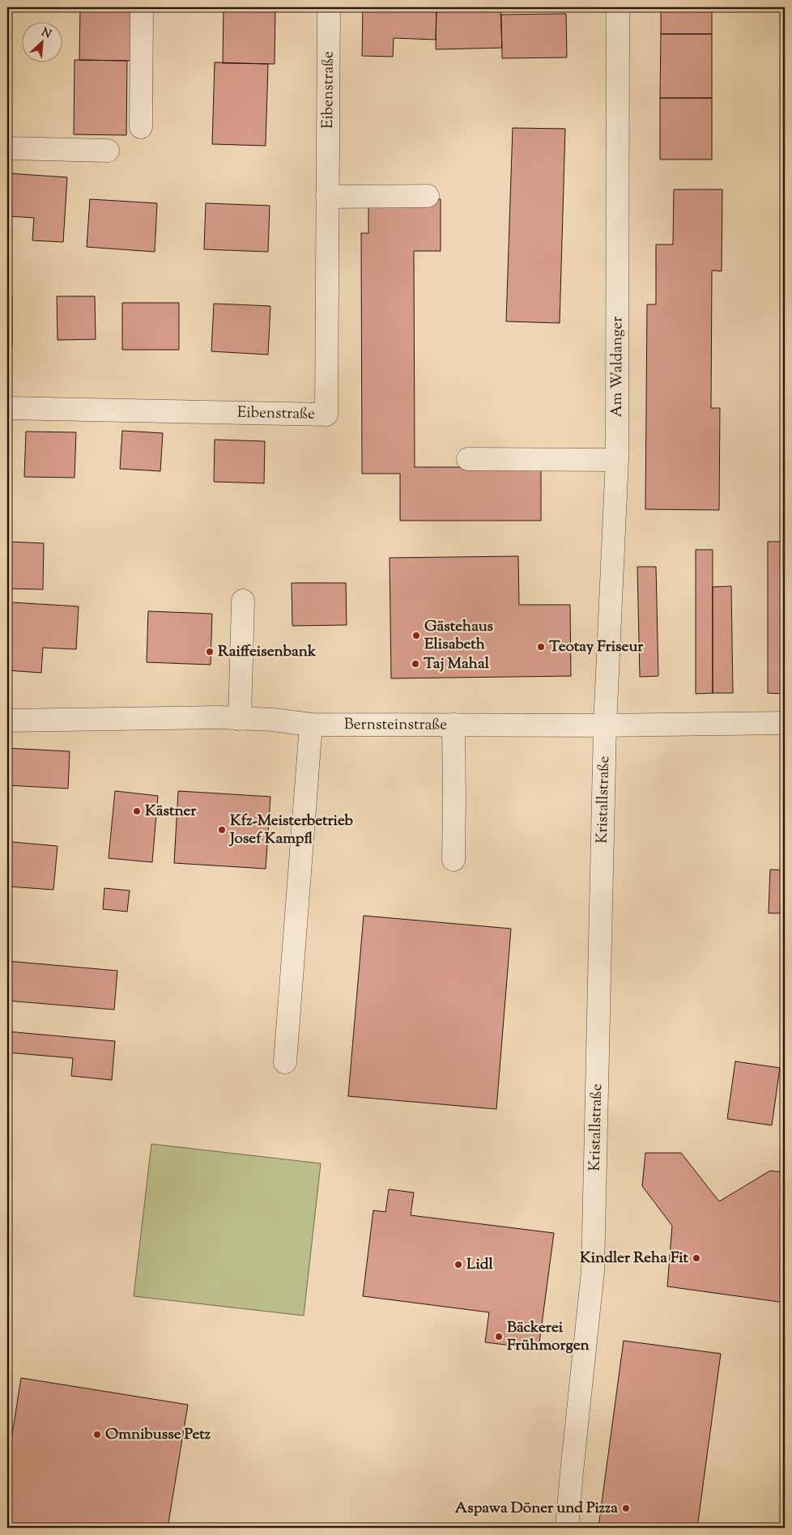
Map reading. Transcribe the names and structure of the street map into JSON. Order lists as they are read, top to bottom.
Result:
{
  "streets": {
    "street": [
      "Eibenstraße",
      "Am Waldanger",
      "Bernsteinstraße",
      "Kristallstraße"
    ]
  },
  "crossings": [
    ["Am Waldanger", "Bernsteinstraße"],
    ["Am Waldanger", "Kristallstraße"],
    ["Bernsteinstraße", "Kristallstraße"]
  ],
  "places": [
    "Gästehaus Elisabeth",
    "Teotay Friseur",
    "Raiffeisenbank",
    "Taj Mahal",
    "Kästner",
    "Kfz-Meisterbetrieb Josef Kampfl",
    "Kindler Reha Fit",
    "Lidl",
    "Bäckerei Frühmorgen",
    "Omnibusse Petz",
    "Aspawa Döner und Pizza"
  ],
  "north": "top right"
}
